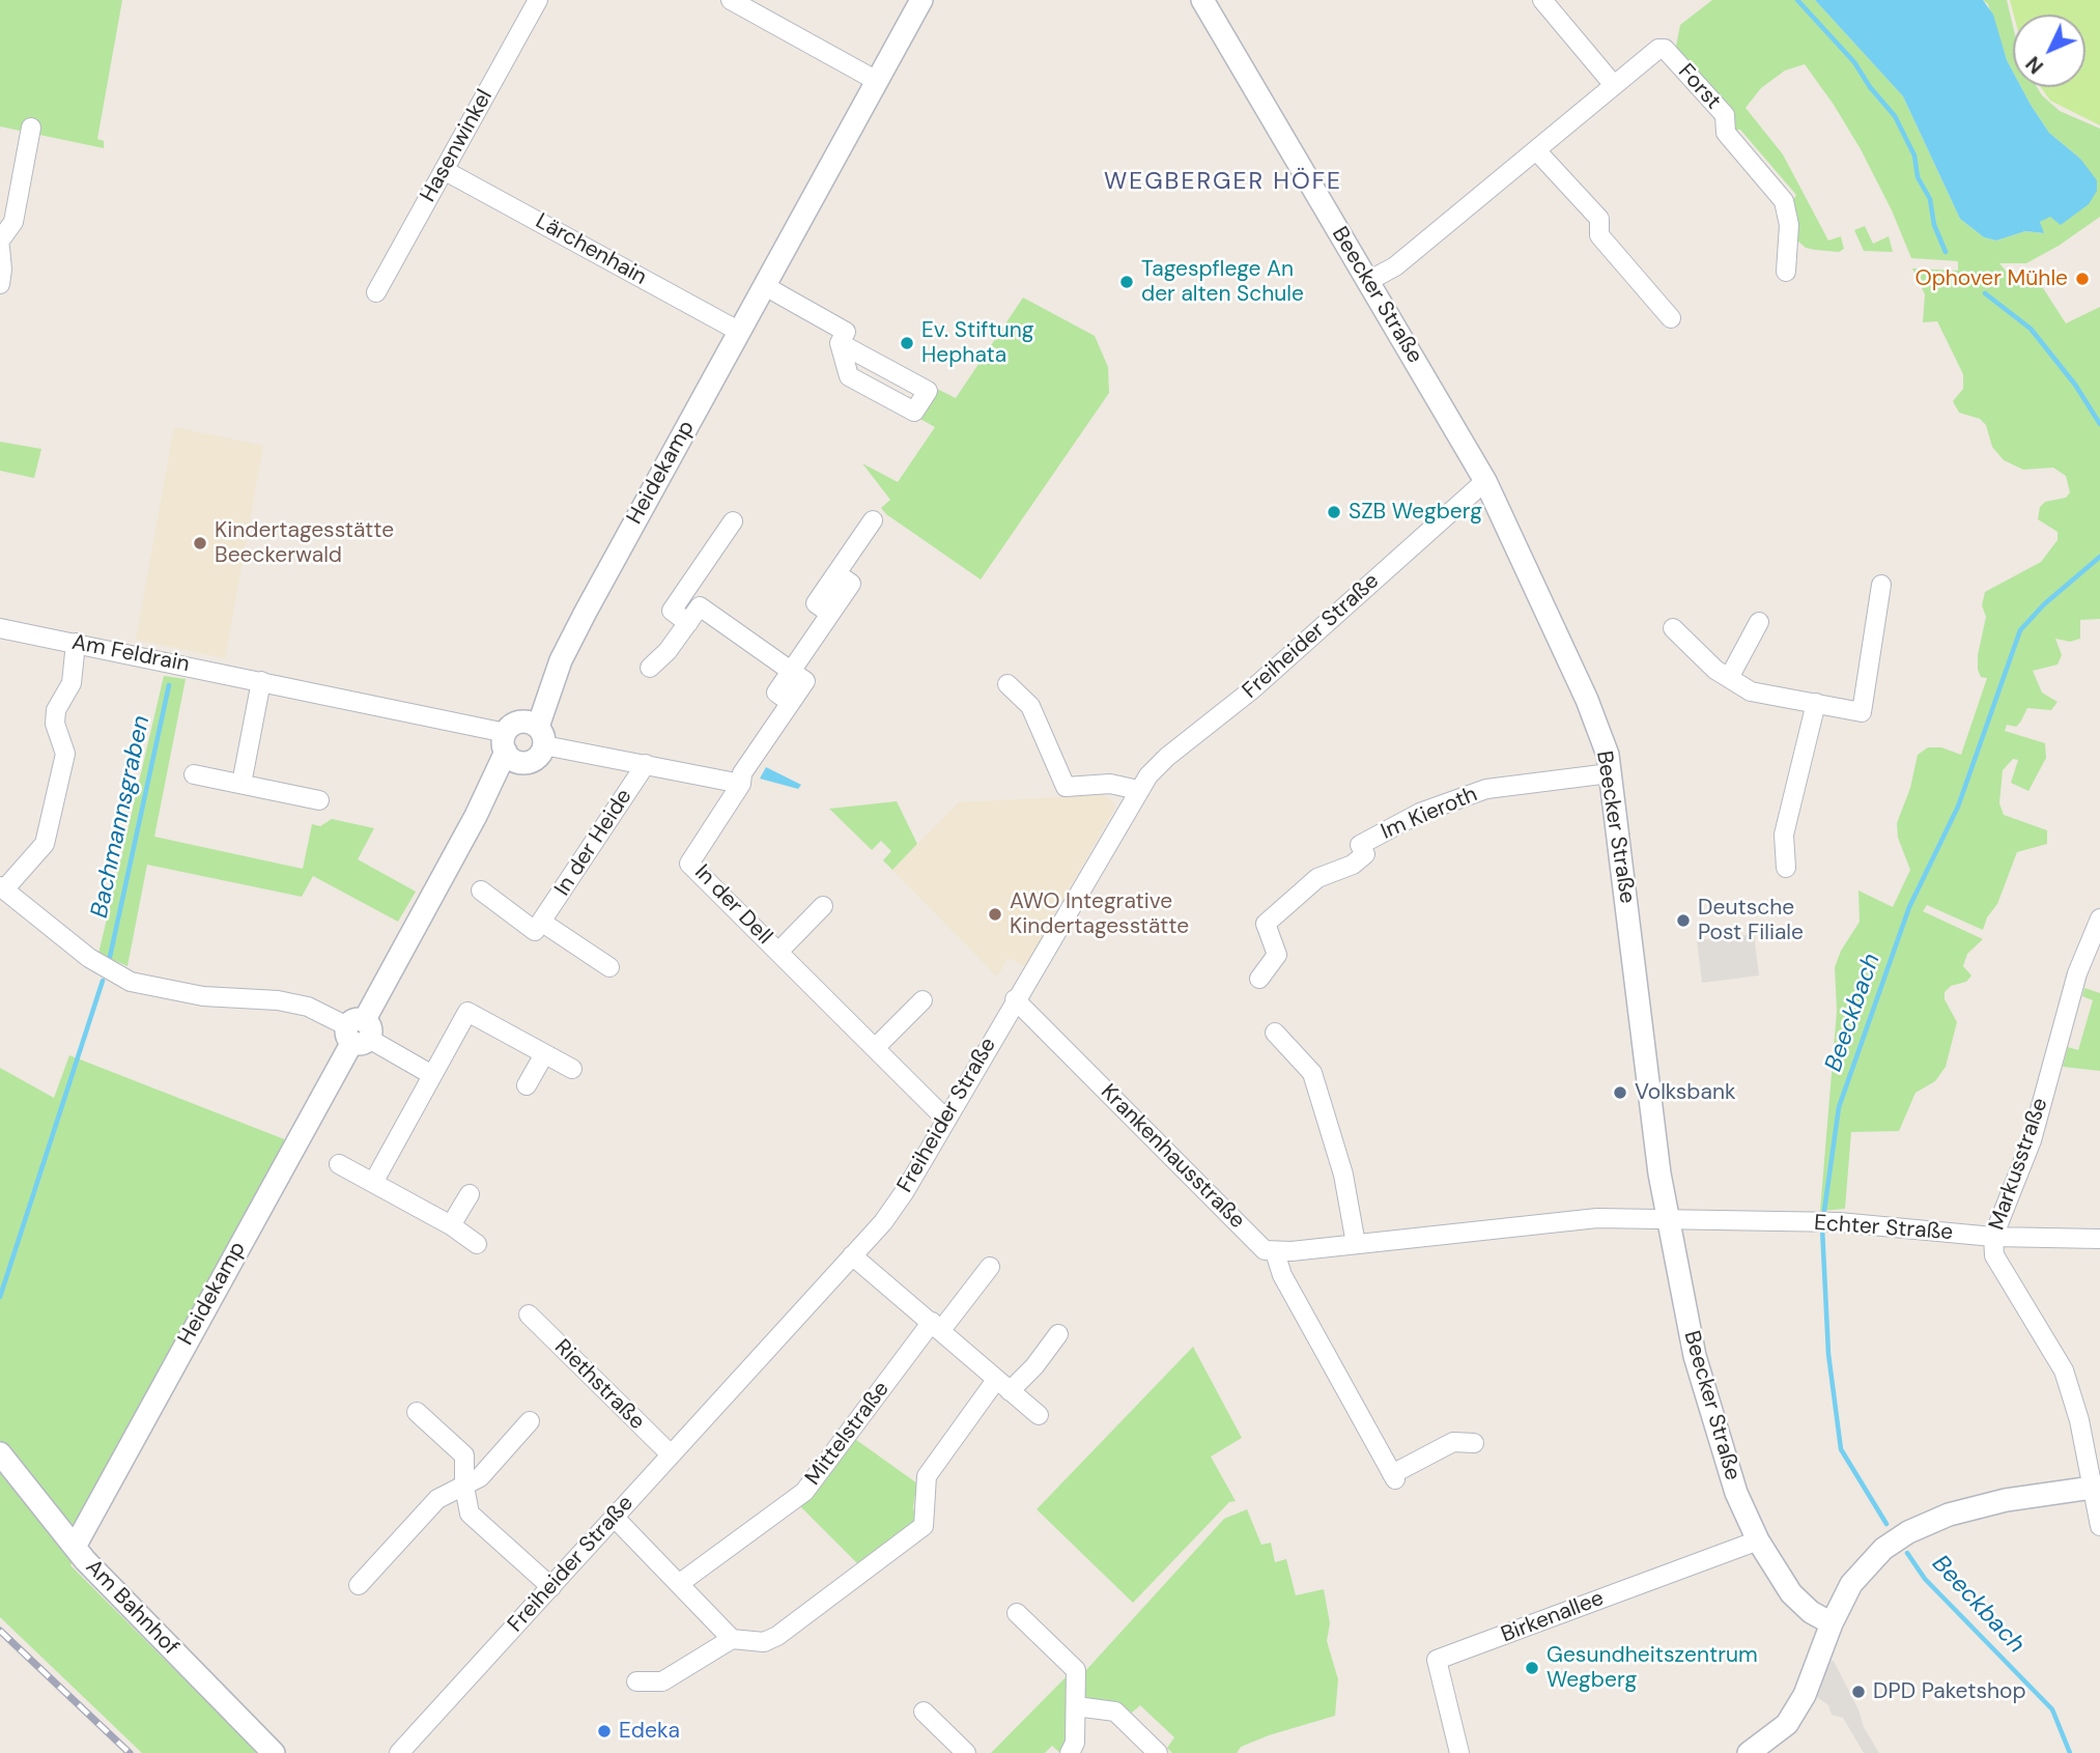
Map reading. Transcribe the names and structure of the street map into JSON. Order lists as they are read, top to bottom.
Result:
{
  "streets": {
    "street": [
      "Forst",
      "Hasenwinkel",
      "Lärchenhain",
      "Beecker Straße",
      "Heidekamp",
      "Freiheider Straße",
      "Am Feldrain",
      "Im Kieroth",
      "In der Heide",
      "In der Dell",
      "Krankenhausstraße",
      "Markusstraße",
      "Echter Straße",
      "Riethstraße",
      "Mittelstraße",
      "Am Bahnhof",
      "Birkenallee"
    ]
  },
  "crossings": [
    ["Forst", "Beecker Straße"],
    ["Hasenwinkel", "Lärchenhain"],
    ["Lärchenhain", "Heidekamp"],
    ["Beecker Straße", "Freiheider Straße"],
    ["Beecker Straße", "Im Kieroth"],
    ["Beecker Straße", "Echter Straße"],
    ["Beecker Straße", "Birkenallee"],
    ["Heidekamp", "Am Feldrain"],
    ["Heidekamp", "In der Heide"],
    ["Heidekamp", "Am Bahnhof"],
    ["Freiheider Straße", "In der Dell"],
    ["Freiheider Straße", "Krankenhausstraße"],
    ["Freiheider Straße", "Riethstraße"],
    ["Am Feldrain", "In der Heide"],
    ["In der Heide", "In der Dell"],
    ["Markusstraße", "Echter Straße"]
  ],
  "districts": ["WEGBERGER HÖFE"],
  "water": ["Bachmannsgraben", "Beeckbach"],
  "places": [
    "Ophover Mühle",
    "Tagespflege An der alten Schule",
    "Ev. Stiftung Hephata",
    "SZB Wegberg",
    "Kindertagesstätte Beeckerwald",
    "AWO Integrative Kindertagesstätte",
    "Deutsche Post Filiale",
    "Volksbank",
    "Gesundheitszentrum Wegberg",
    "DPD Paketshop",
    "Edeka"
  ],
  "north": "bottom left"
}
